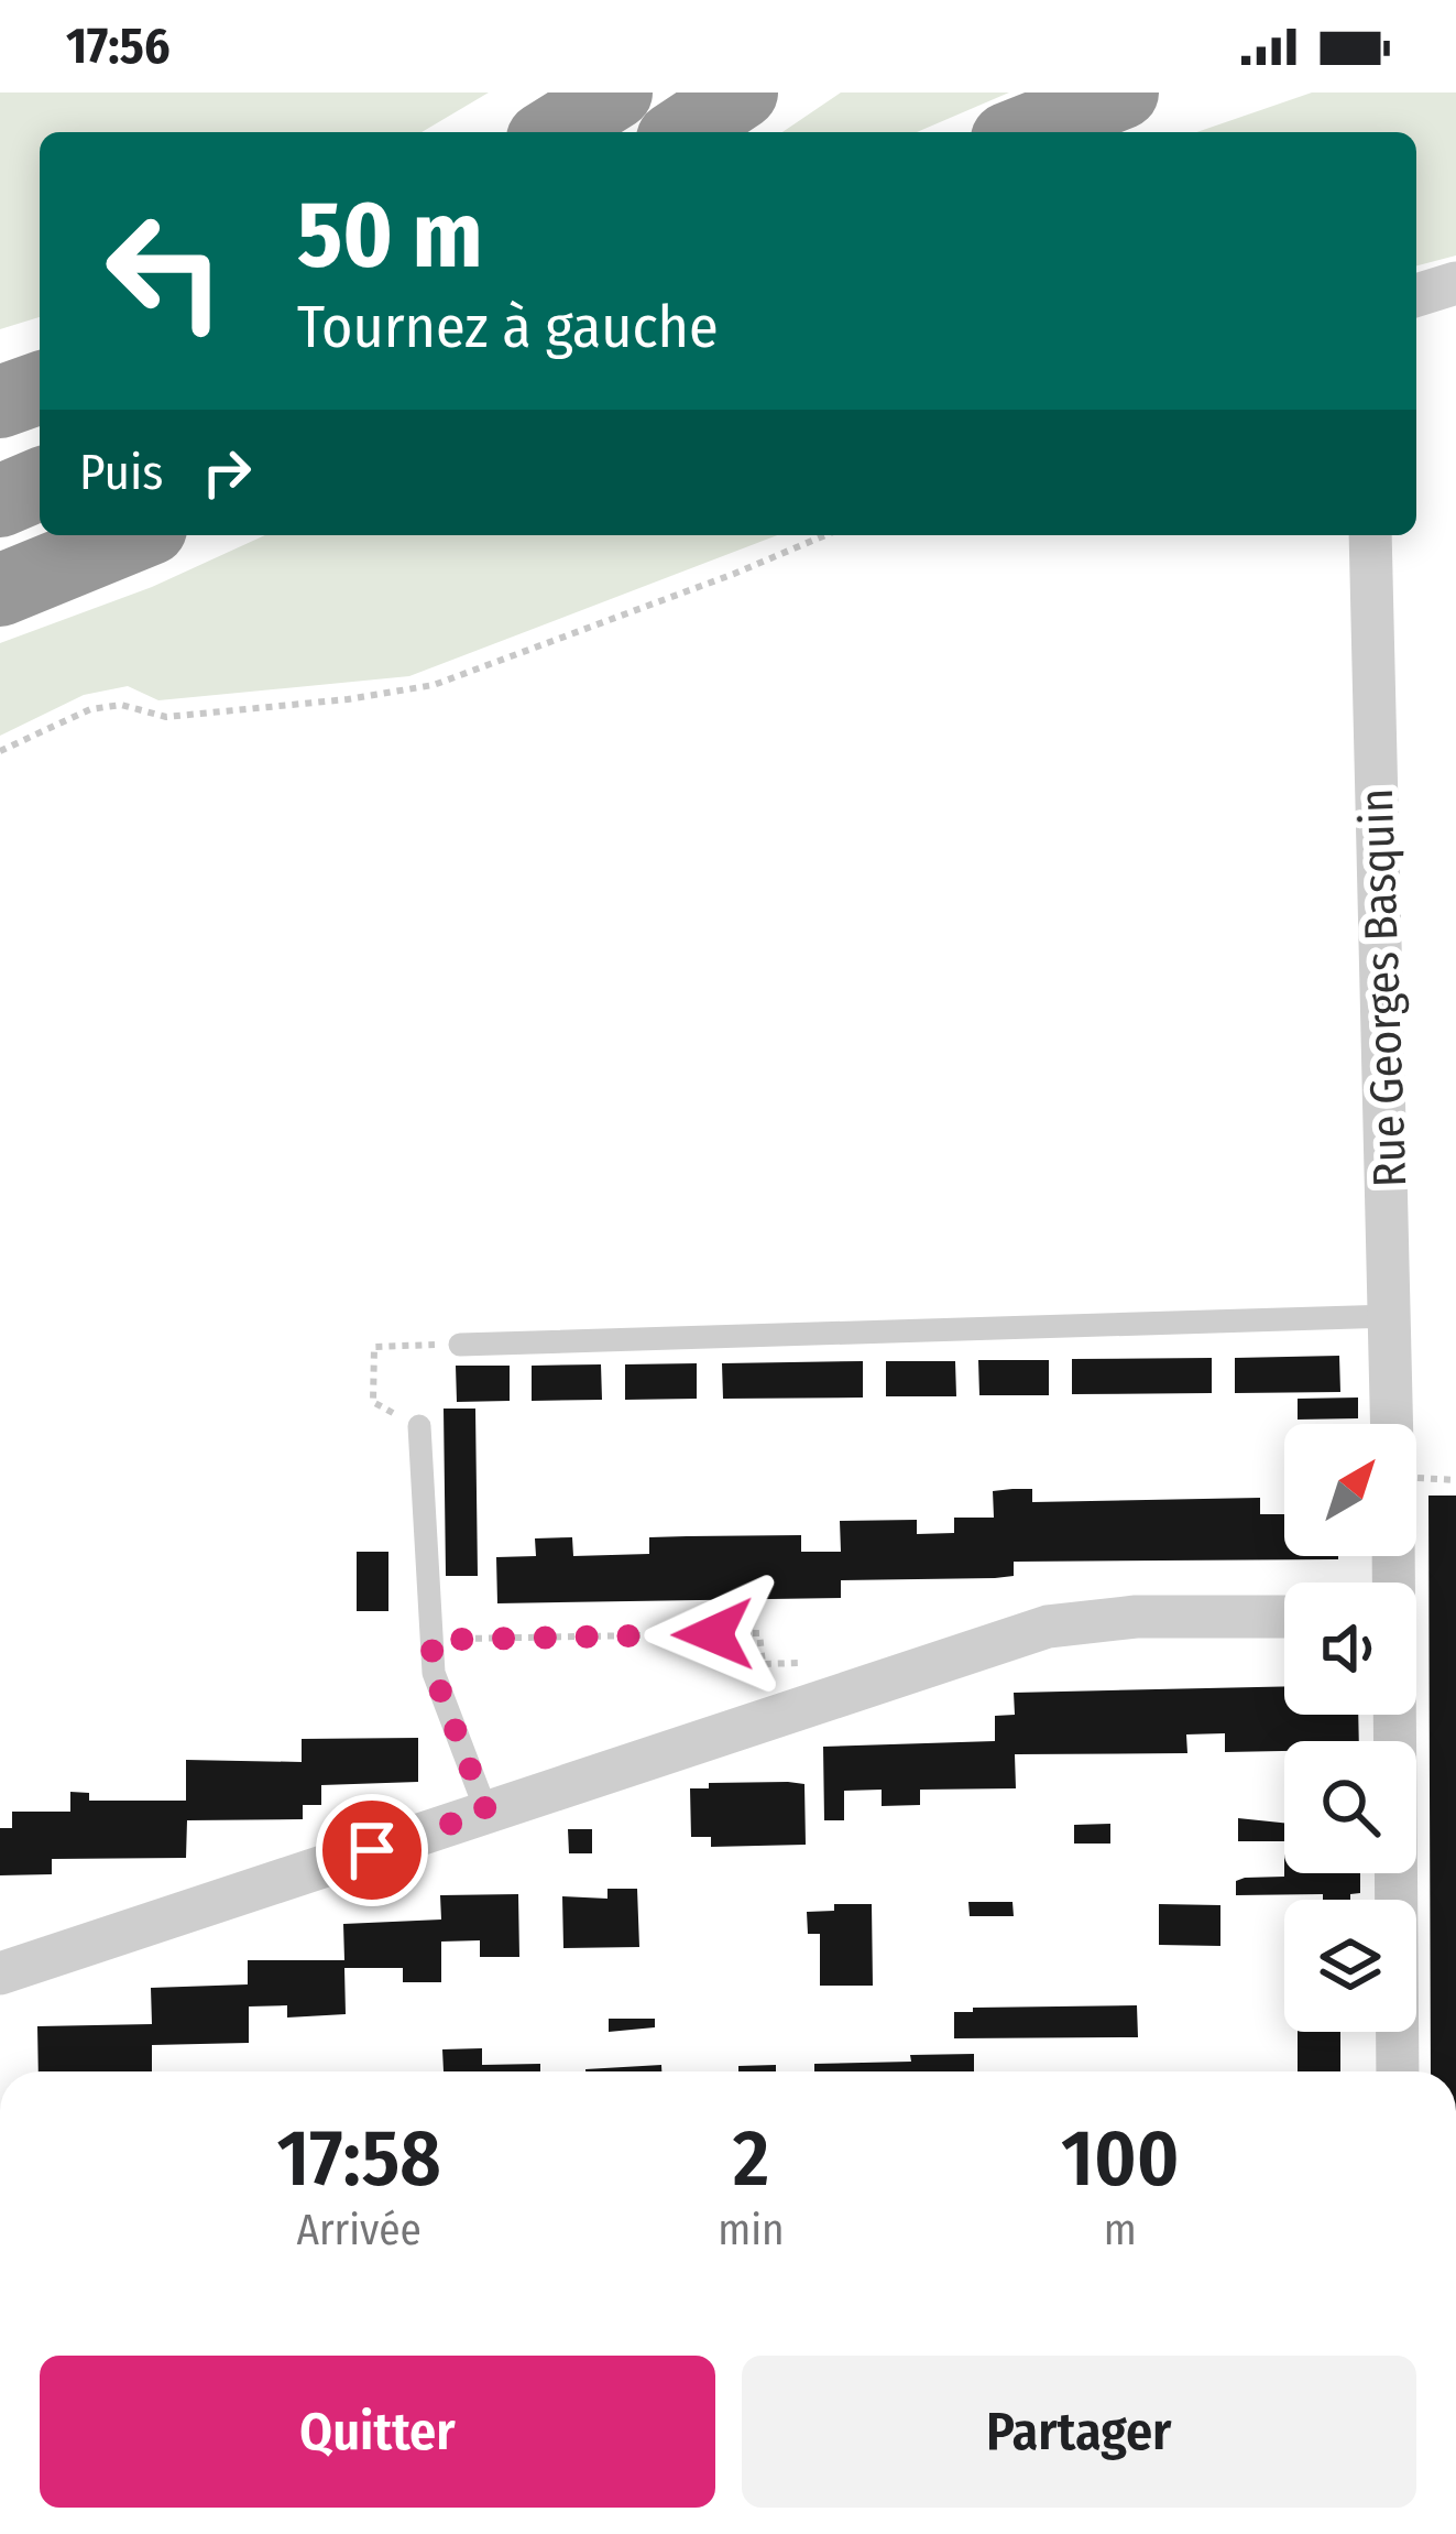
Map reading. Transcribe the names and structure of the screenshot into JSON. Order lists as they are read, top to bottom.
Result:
{
  "streets": {
    "street": ["Rue Georges Basquin"]
  },
  "north": "top right",
  "page": {
    "status": "17:56",
    "turn": ["50 m", "Tournez à gauche"],
    "then": "Puis",
    "eta": [
      "17:58",
      "Arrivée",
      "2",
      "min",
      "100",
      "m"
    ],
    "buttons": ["Quitter", "Partager"]
  }
}
